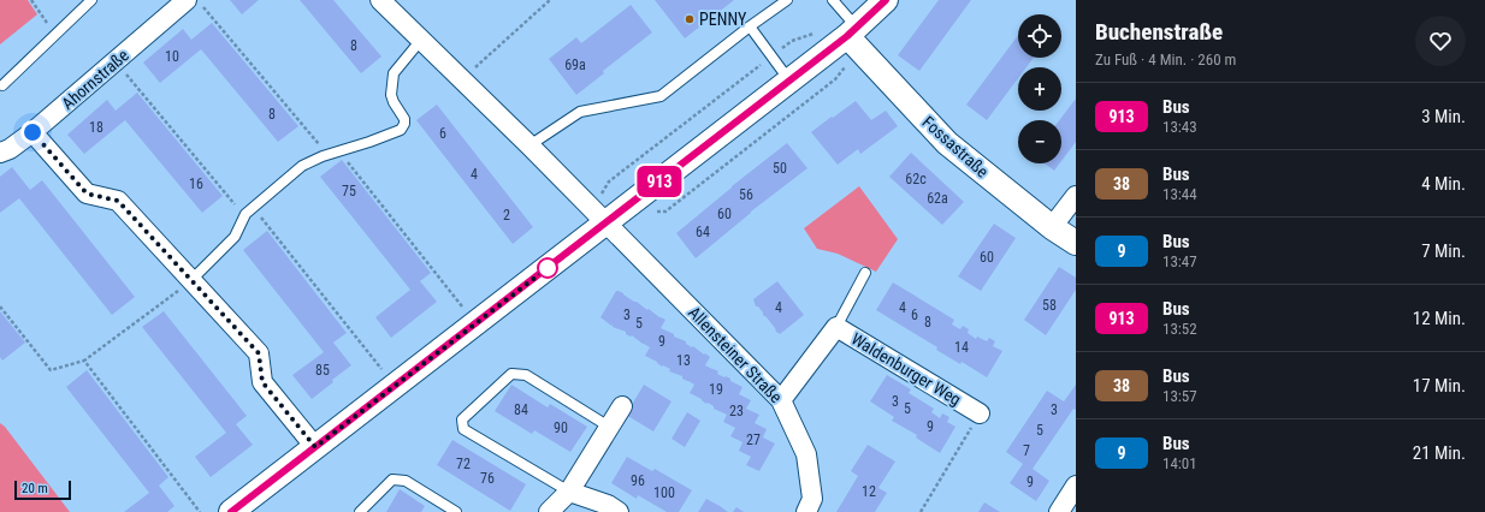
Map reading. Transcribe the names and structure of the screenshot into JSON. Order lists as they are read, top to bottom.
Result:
{
  "streets": {
    "street": [
      "Ahornstraße",
      "Fossastraße",
      "Allensteiner Straße",
      "Waldenburger Weg"
    ]
  },
  "crossings": [
    ["Allensteiner Straße", "Waldenburger Weg"]
  ],
  "places": ["PENNY"],
  "lines": ["bus line 913"],
  "house_numbers": [
    "8",
    "10",
    "69a",
    "8",
    "18",
    "6",
    "50",
    "4",
    "62c",
    "16",
    "75",
    "56",
    "62a",
    "60",
    "2",
    "64",
    "60",
    "58",
    "4",
    "4",
    "3",
    "6",
    "8",
    "5",
    "9",
    "14",
    "13",
    "85",
    "19",
    "3",
    "5",
    "84",
    "3",
    "23",
    "9",
    "90",
    "5",
    "27",
    "7",
    "72",
    "76",
    "96",
    "9",
    "12",
    "100"
  ],
  "scale_bar": "20 m",
  "page": {
    "on_map": "913",
    "heading": ["Buchenstraße", "Zu Fuß · 4 Min. · 260 m"],
    "map_buttons": ["+", "−"],
    "list": [
      {
        "mark": "913",
        "name": "Bus",
        "note": "13:43",
        "value": "3 Min."
      },
      {
        "mark": "38",
        "name": "Bus",
        "note": "13:44",
        "value": "4 Min."
      },
      {
        "mark": "9",
        "name": "Bus",
        "note": "13:47",
        "value": "7 Min."
      },
      {
        "mark": "913",
        "name": "Bus",
        "note": "13:52",
        "value": "12 Min."
      },
      {
        "mark": "38",
        "name": "Bus",
        "note": "13:57",
        "value": "17 Min."
      },
      {
        "mark": "9",
        "name": "Bus",
        "note": "14:01",
        "value": "21 Min."
      }
    ],
    "scale": "20 m"
  }
}
